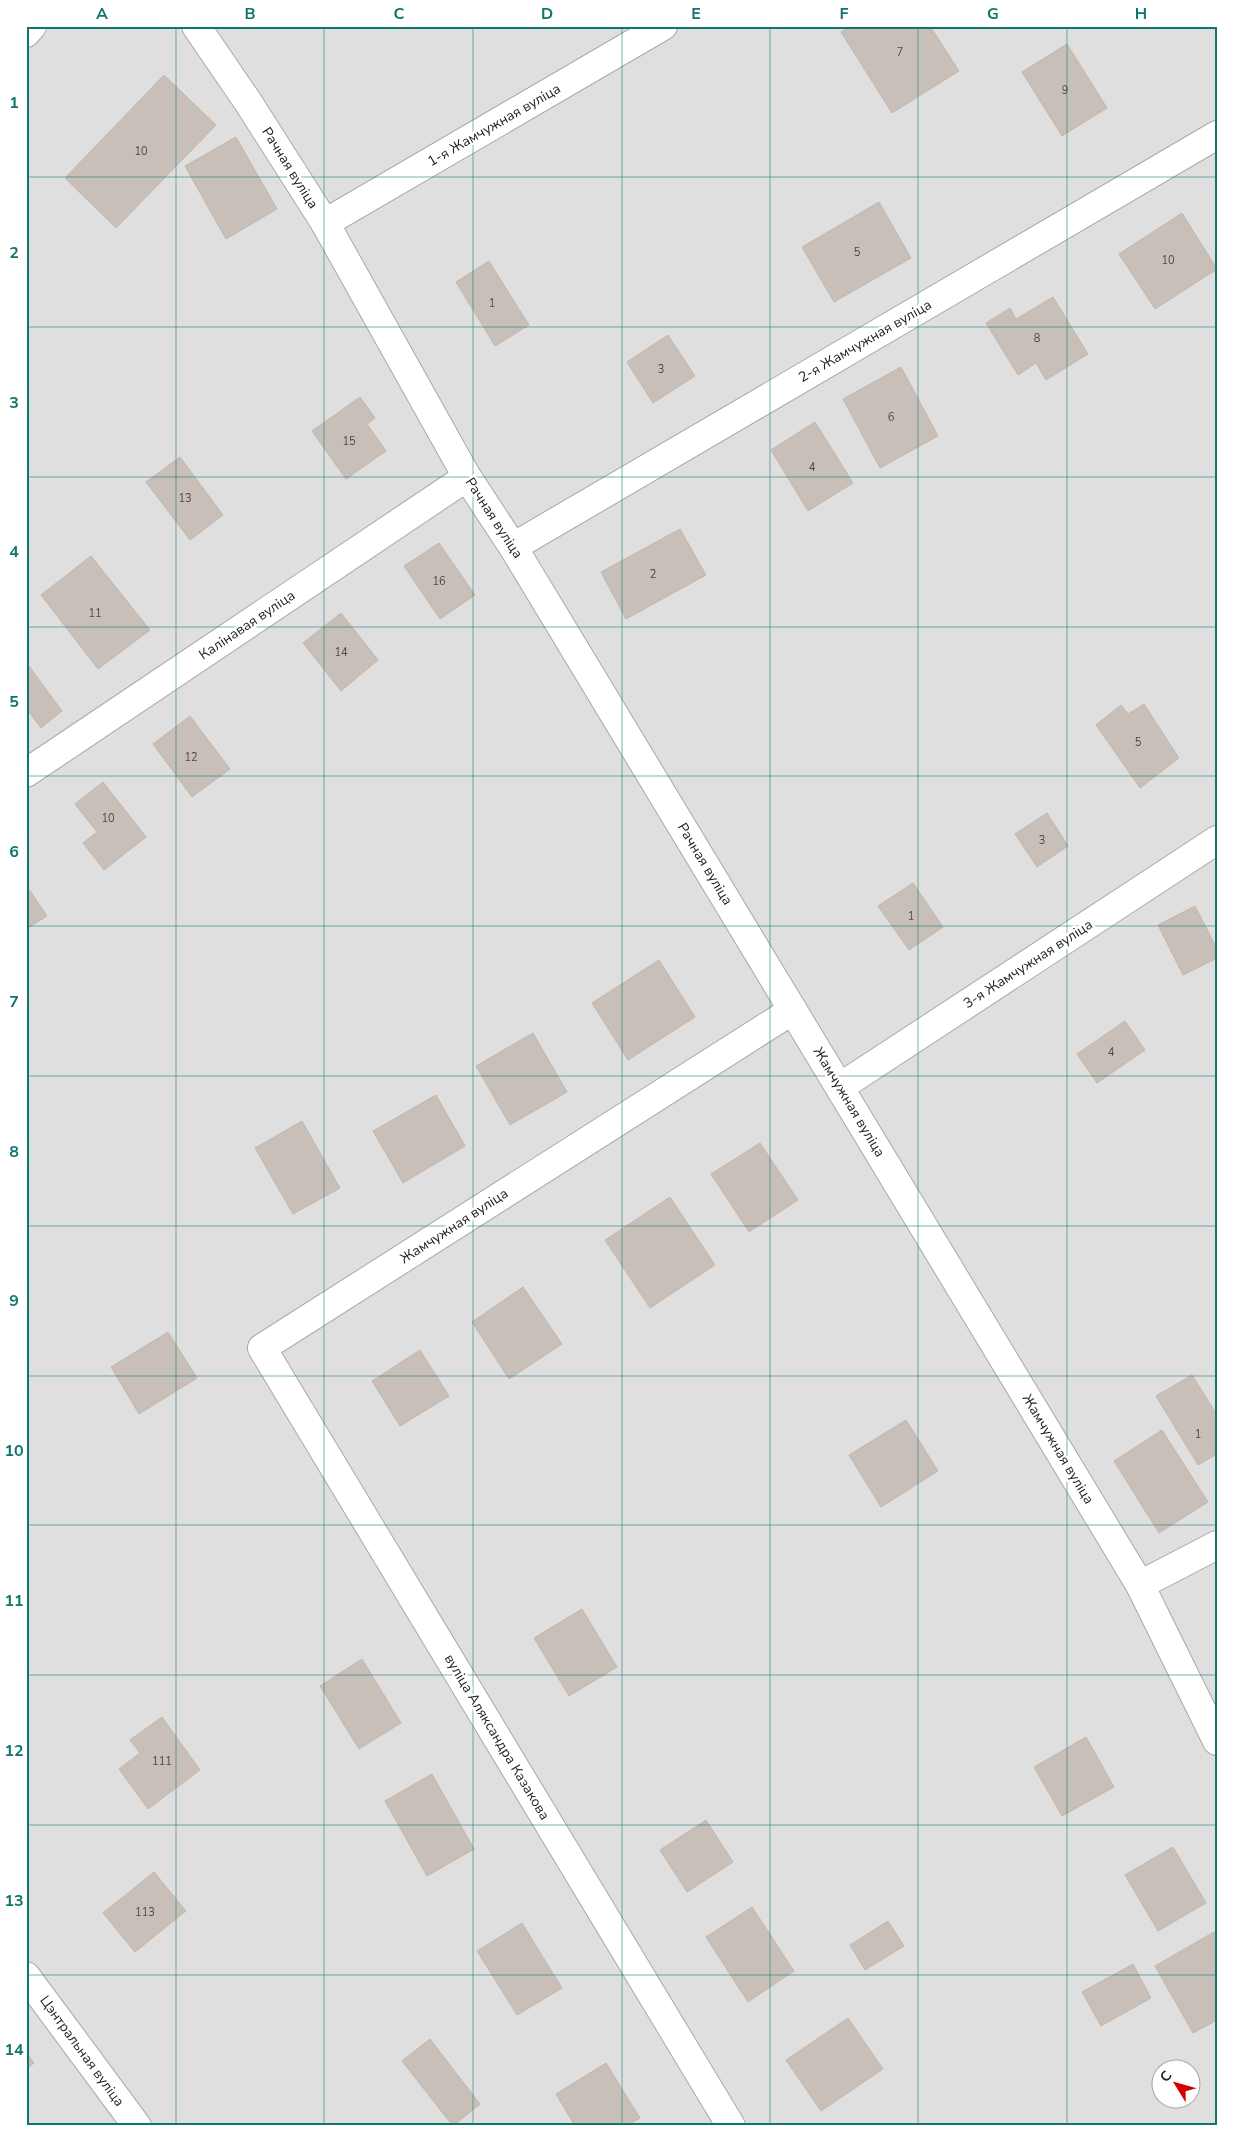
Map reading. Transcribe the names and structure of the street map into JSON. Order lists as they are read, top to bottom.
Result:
{
  "streets": {
    "street": [
      "1-я Жамчужная вуліца",
      "Рачная вуліца",
      "2-я Жамчужная вуліца",
      "Калінавая вуліца",
      "3-я Жамчужная вуліца",
      "Жамчужная вуліца",
      "вуліца Аляксандра Казакова",
      "Цэнтральная вуліца"
    ]
  },
  "crossings": [
    ["1-я Жамчужная вуліца", "Рачная вуліца"],
    ["Рачная вуліца", "2-я Жамчужная вуліца"],
    ["Рачная вуліца", "Калінавая вуліца"],
    ["Рачная вуліца", "Жамчужная вуліца"],
    ["3-я Жамчужная вуліца", "Жамчужная вуліца"],
    ["Жамчужная вуліца", "вуліца Аляксандра Казакова"]
  ],
  "house_numbers": [
    "7",
    "9",
    "10",
    "5",
    "10",
    "1",
    "8",
    "3",
    "6",
    "15",
    "4",
    "13",
    "2",
    "16",
    "11",
    "14",
    "5",
    "12",
    "10",
    "3",
    "1",
    "4",
    "1",
    "111",
    "113"
  ],
  "north": "top left",
  "grid": {
    "columns": [
      "A",
      "B",
      "C",
      "D",
      "E",
      "F",
      "G",
      "H"
    ],
    "rows": [
      "1",
      "2",
      "3",
      "4",
      "5",
      "6",
      "7",
      "8",
      "9",
      "10",
      "11",
      "12",
      "13",
      "14"
    ]
  }
}
